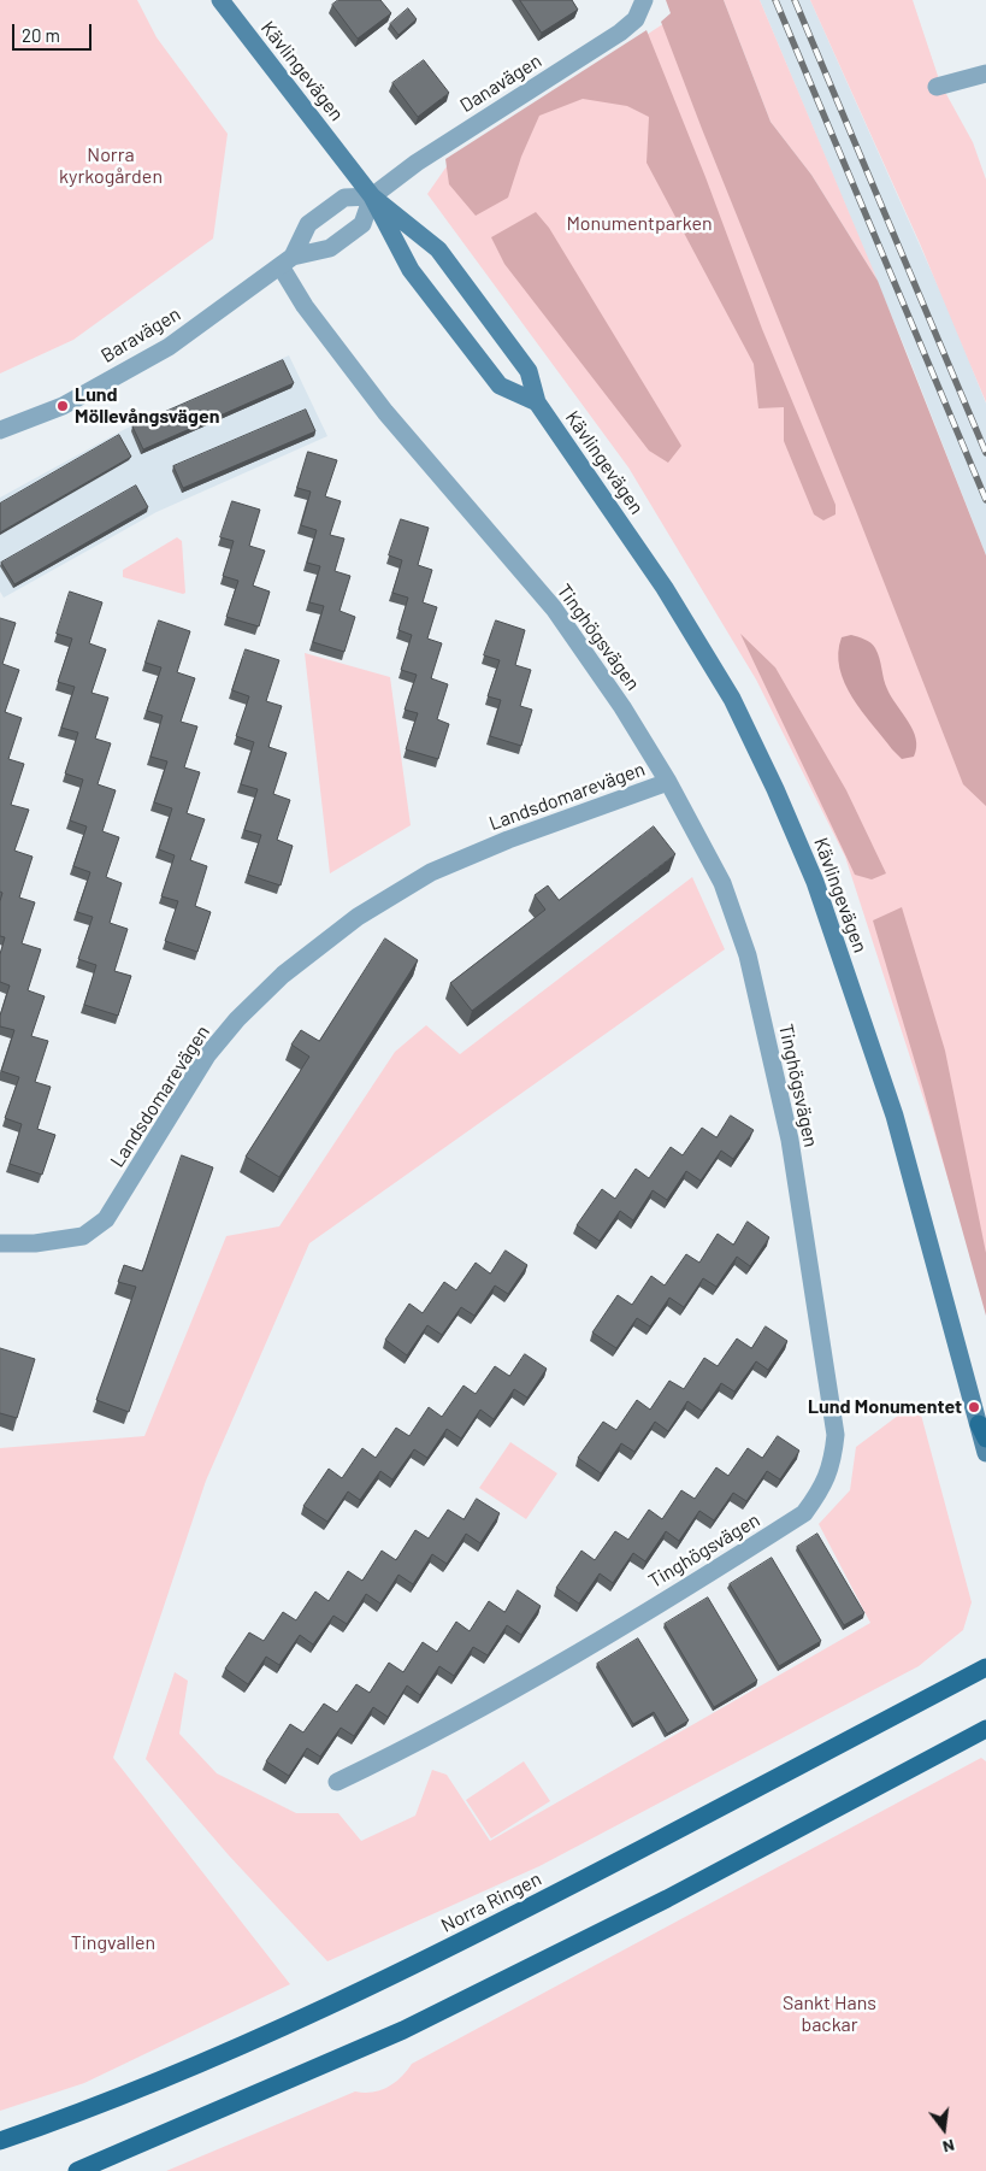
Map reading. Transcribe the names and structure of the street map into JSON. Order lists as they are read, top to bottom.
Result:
{
  "streets": {
    "main road": ["Kävlingevägen", "Norra Ringen"],
    "street": [
      "Danavägen",
      "Baravägen",
      "Tinghögsvägen",
      "Landsdomarevägen"
    ]
  },
  "crossings": [
    ["Kävlingevägen", "Danavägen"],
    ["Kävlingevägen", "Baravägen"],
    ["Danavägen", "Baravägen"],
    ["Baravägen", "Tinghögsvägen"],
    ["Tinghögsvägen", "Landsdomarevägen"]
  ],
  "parks": [
    "Norra kyrkogården",
    "Monumentparken",
    "Tingvallen",
    "Sankt Hans backar"
  ],
  "places": ["Lund Möllevångsvägen", "Lund Monumentet"],
  "scale_bar": "20 m",
  "north": "bottom"
}
